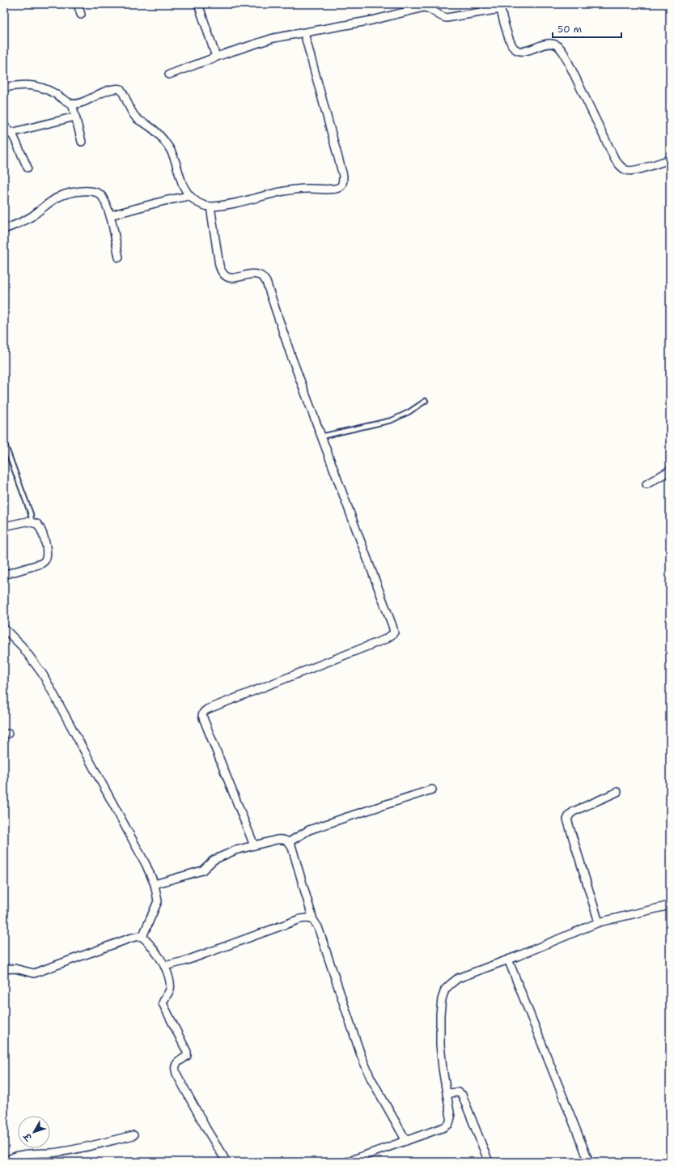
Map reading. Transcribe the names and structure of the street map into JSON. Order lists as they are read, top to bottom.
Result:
{
  "scale_bar": "50 m",
  "north": "bottom left"
}
